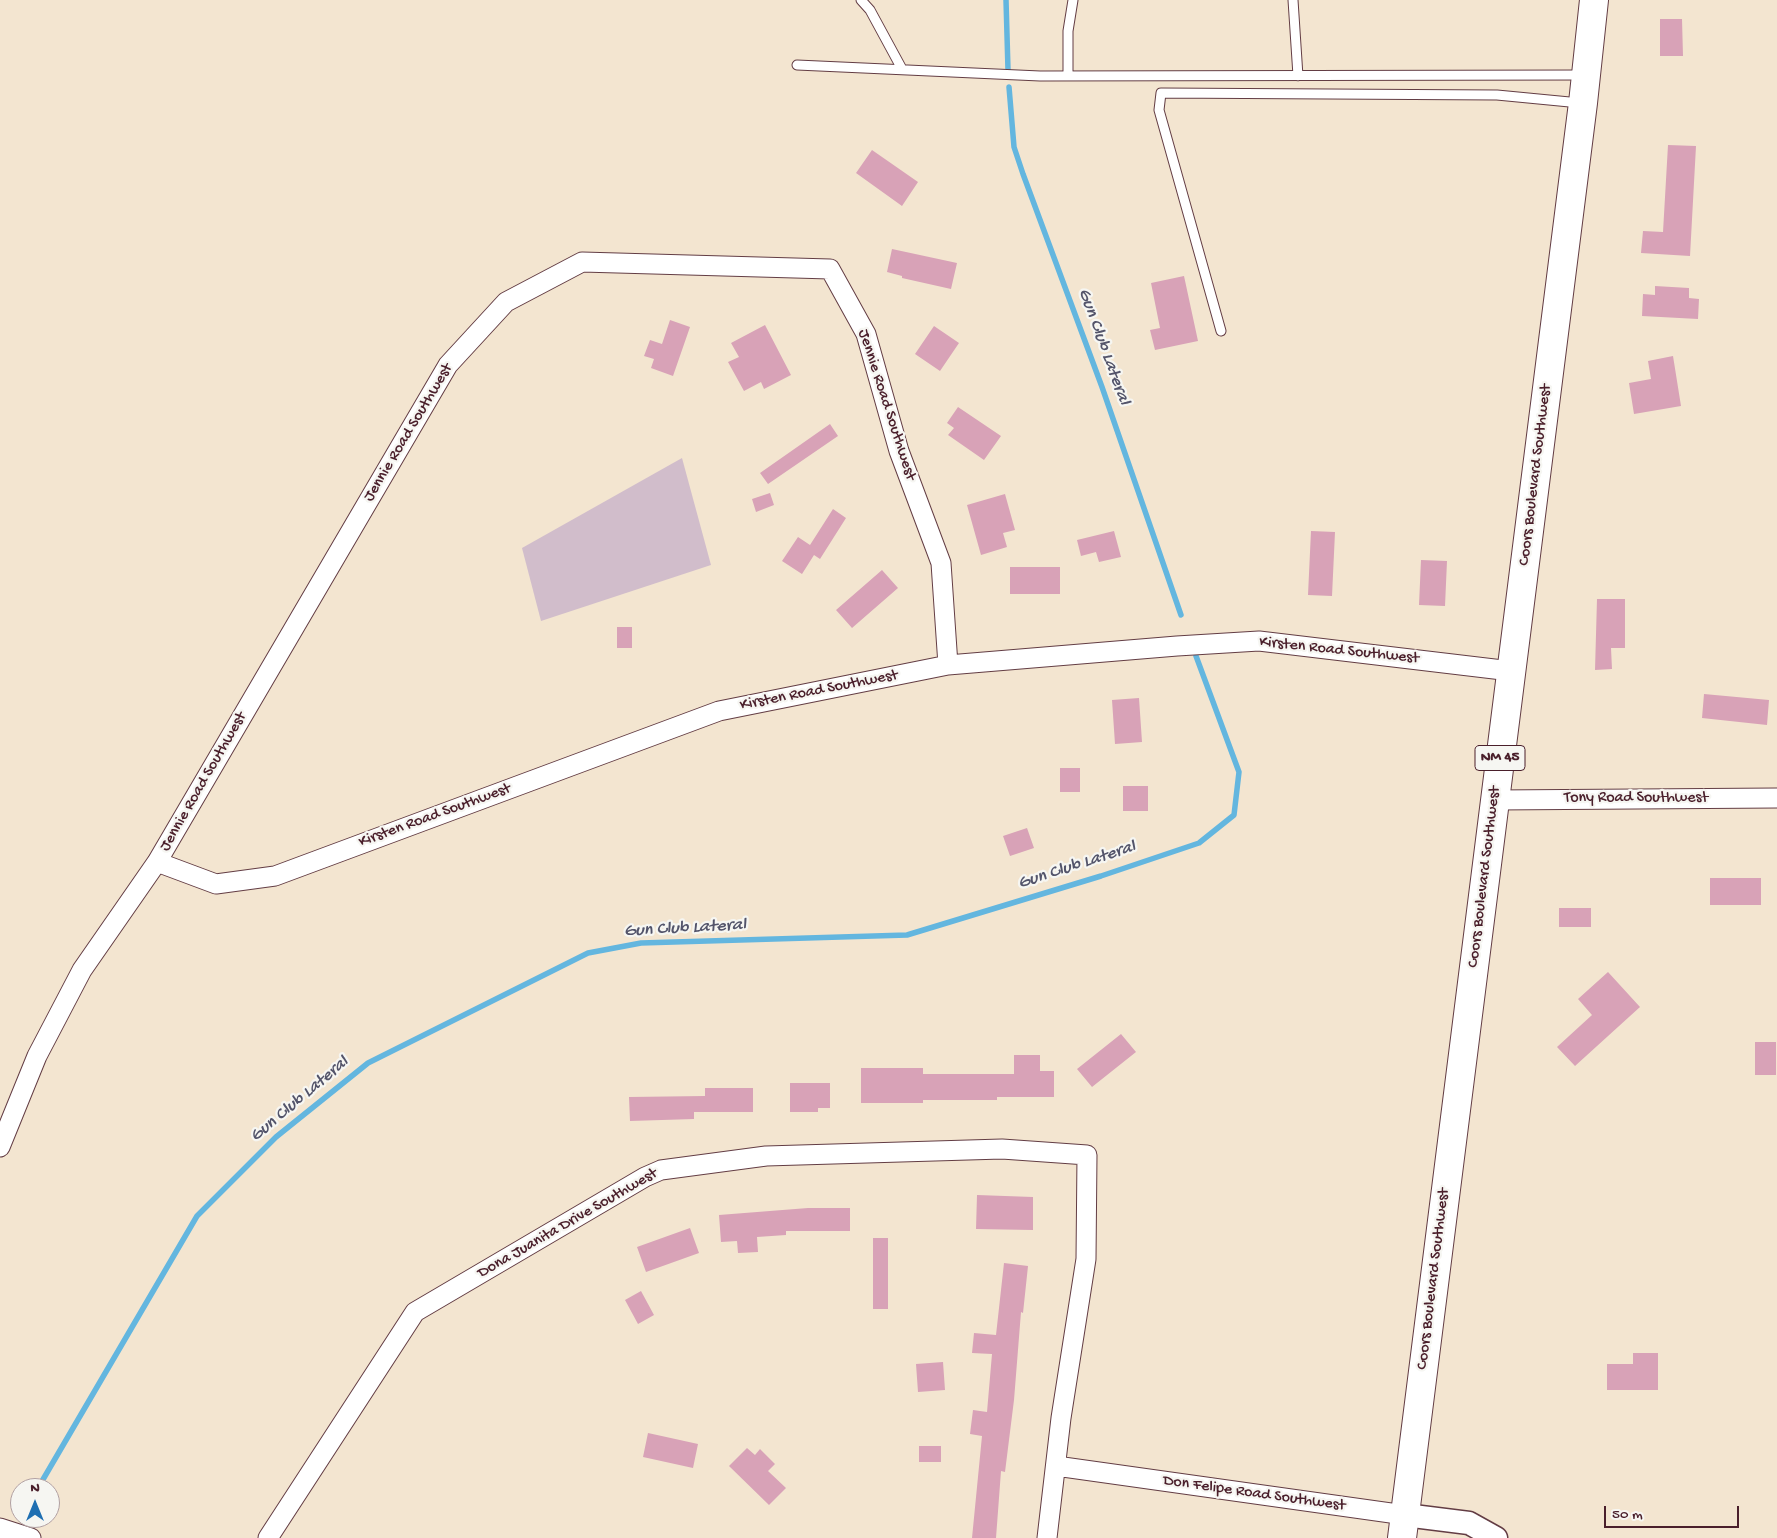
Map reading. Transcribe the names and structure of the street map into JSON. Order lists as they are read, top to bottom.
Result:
{
  "streets": {
    "main road": ["Coors Boulevard Southwest", "NM 45"],
    "street": [
      "Jennie Road Southwest",
      "Kirsten Road Southwest",
      "Tony Road Southwest",
      "Dona Juanita Drive Southwest",
      "Don Felipe Road Southwest"
    ]
  },
  "crossings": [
    ["Jennie Road Southwest", "Kirsten Road Southwest"],
    ["Coors Boulevard Southwest", "Kirsten Road Southwest"],
    ["Coors Boulevard Southwest", "Tony Road Southwest"],
    ["Coors Boulevard Southwest", "Don Felipe Road Southwest"],
    ["Dona Juanita Drive Southwest", "Don Felipe Road Southwest"]
  ],
  "water": ["Gun Club Lateral"],
  "scale_bar": "50 m",
  "north": "top"
}
